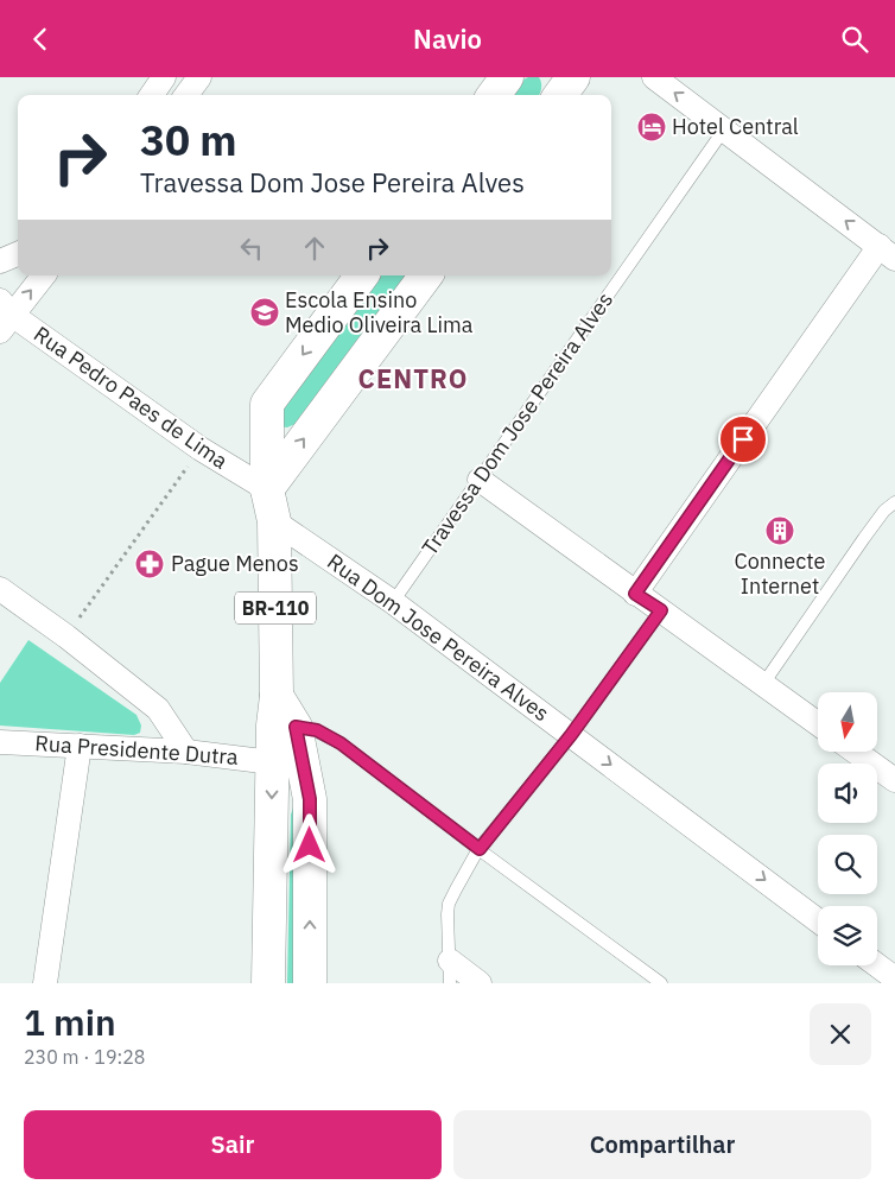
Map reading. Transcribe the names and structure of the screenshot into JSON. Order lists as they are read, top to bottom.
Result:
{
  "streets": {
    "main road": ["BR-110"],
    "street": ["Rua Pedro Paes de Lima", "Rua Dom Jose Pereira Alves", "Rua Presidente Dutra"],
    "lane": ["Travessa Dom Jose Pereira Alves"]
  },
  "crossings": [
    ["Rua Pedro Paes de Lima", "BR-110"],
    ["Travessa Dom Jose Pereira Alves", "Rua Dom Jose Pereira Alves"],
    ["BR-110", "Rua Dom Jose Pereira Alves"],
    ["BR-110", "Rua Presidente Dutra"]
  ],
  "districts": ["CENTRO"],
  "places": {
    "hotel": ["Hotel Central"],
    "school or university": ["Escola Ensino Medio Oliveira Lima"],
    "building": ["Connecte Internet"],
    "pharmacy": ["Pague Menos"]
  },
  "north": "bottom",
  "page": {
    "header": "Navio",
    "turn": ["30 m", "Travessa Dom Jose Pereira Alves"],
    "heading": ["1 min", "230 m · 19:28"],
    "buttons": ["Sair", "Compartilhar"]
  }
}
